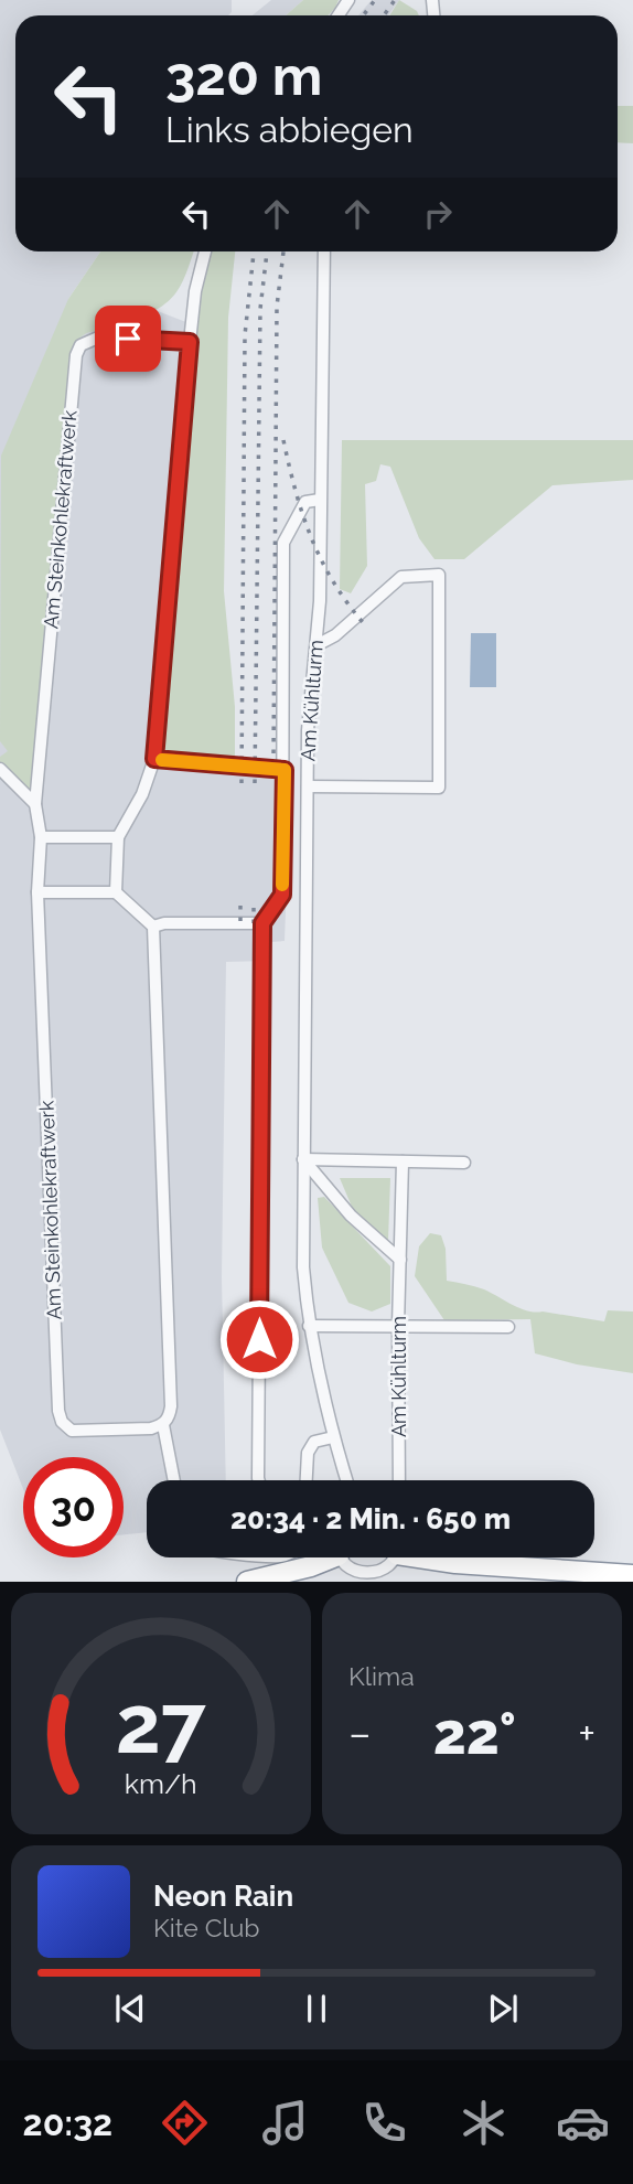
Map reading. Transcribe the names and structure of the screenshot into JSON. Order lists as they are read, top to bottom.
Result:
{
  "streets": {
    "street": ["Am Steinkohlekraftwerk", "Am Kühlturm"]
  },
  "page": {
    "turn": ["320 m", "Links abbiegen"],
    "limit": "30",
    "trip": "20:34 · 2 Min. · 650 m",
    "tile": "Klima",
    "heat": ["−", "22°", "+"],
    "song": ["Neon Rain", "Kite Club"],
    "tabs": "20:32",
    "gauge": ["27", "km/h"]
  }
}
